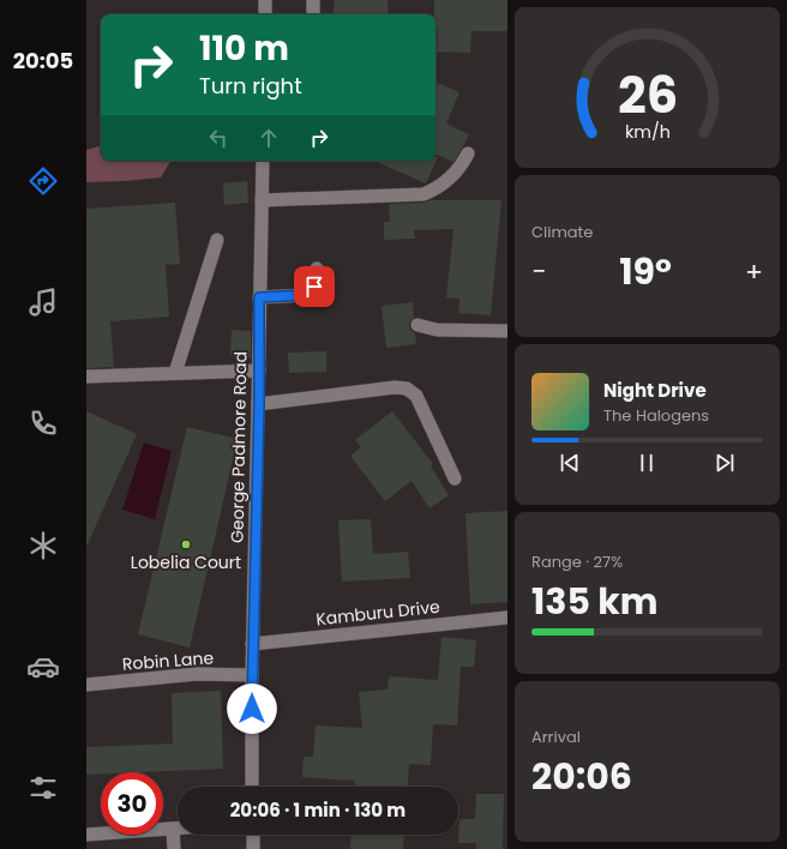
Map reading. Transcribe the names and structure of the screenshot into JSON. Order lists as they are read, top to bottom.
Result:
{
  "streets": {
    "street": ["George Padmore Road", "Kamburu Drive", "Robin Lane"]
  },
  "crossings": [
    ["George Padmore Road", "Kamburu Drive"],
    ["George Padmore Road", "Robin Lane"]
  ],
  "places": ["Lobelia Court"],
  "page": {
    "tabs": "20:05",
    "turn": ["110 m", "Turn right"],
    "tile": [
      "Climate",
      ["Range · 27%", "135 km"],
      ["Arrival", "20:06"]
    ],
    "heat": ["−", "19°", "+"],
    "song": ["Night Drive", "The Halogens"],
    "limit": "30",
    "trip": "20:06 · 1 min · 130 m",
    "gauge": ["26", "km/h"]
  }
}
